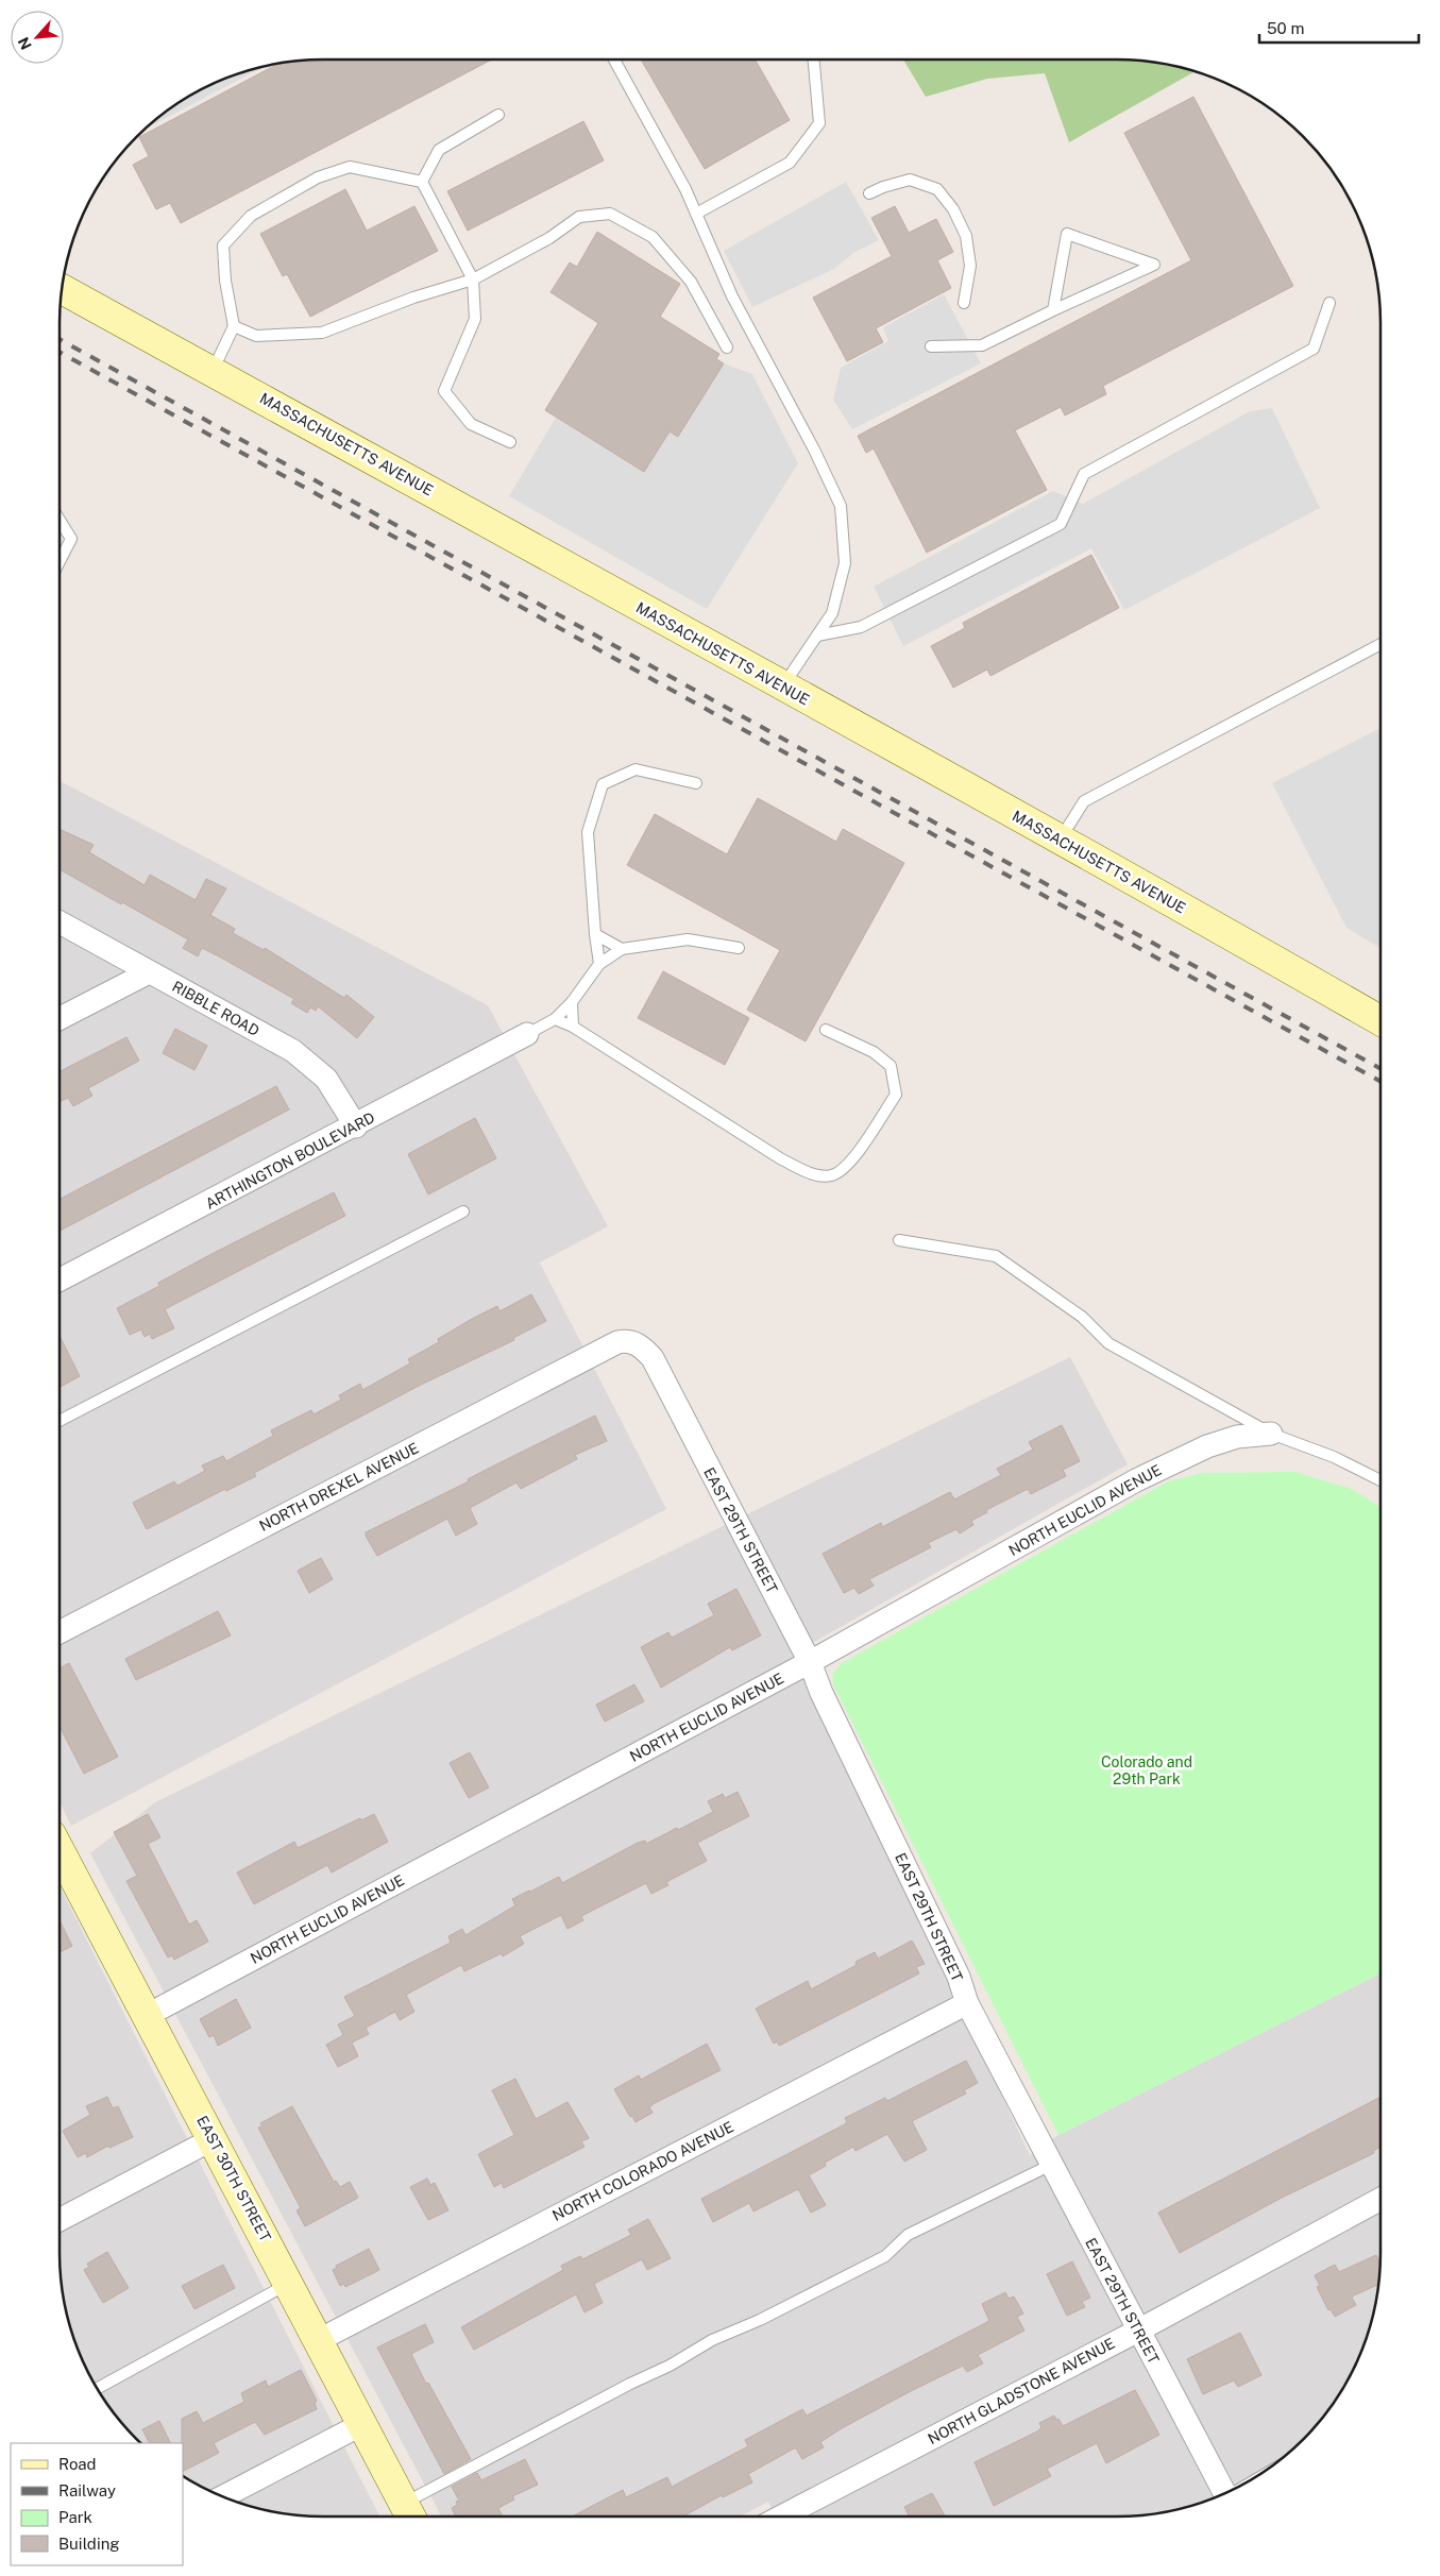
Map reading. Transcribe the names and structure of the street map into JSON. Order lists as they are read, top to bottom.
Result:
{
  "streets": {
    "main road": ["MASSACHUSETTS AVENUE", "EAST 30TH STREET"],
    "street": [
      "RIBBLE ROAD",
      "ARTHINGTON BOULEVARD",
      "NORTH DREXEL AVENUE",
      "NORTH EUCLID AVENUE",
      "EAST 29TH STREET",
      "NORTH COLORADO AVENUE",
      "NORTH GLADSTONE AVENUE"
    ]
  },
  "crossings": [
    ["RIBBLE ROAD", "ARTHINGTON BOULEVARD"],
    ["NORTH DREXEL AVENUE", "EAST 29TH STREET"],
    ["NORTH EUCLID AVENUE", "EAST 29TH STREET"],
    ["NORTH EUCLID AVENUE", "EAST 30TH STREET"],
    ["EAST 29TH STREET", "NORTH COLORADO AVENUE"],
    ["EAST 29TH STREET", "NORTH GLADSTONE AVENUE"],
    ["NORTH COLORADO AVENUE", "EAST 30TH STREET"]
  ],
  "parks": ["Colorado and 29th Park"],
  "legend": [
    "Road",
    "Railway",
    "Park",
    "Building"
  ],
  "scale_bar": "50 m",
  "north": "bottom left"
}
